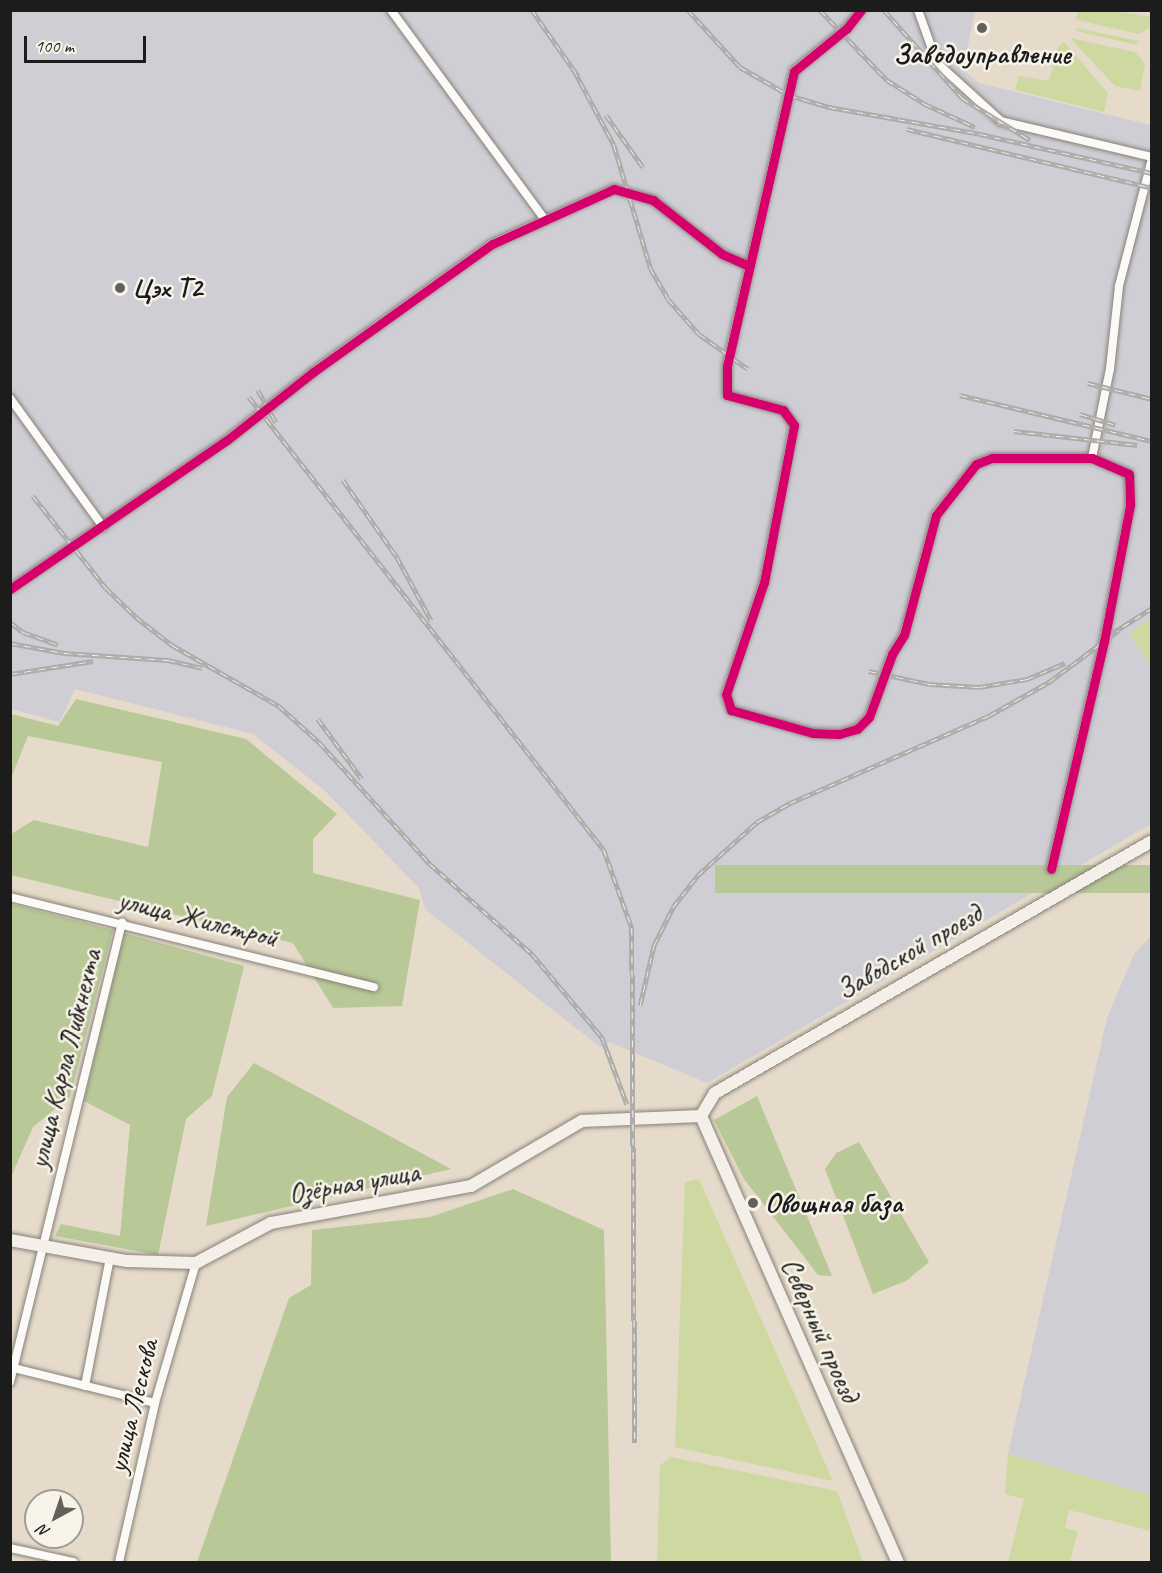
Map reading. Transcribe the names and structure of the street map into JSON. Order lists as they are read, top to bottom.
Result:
{
  "streets": {
    "street": [
      "улица Жилстрой",
      "Заводской проезд",
      "улица Карла Либкнехта",
      "Озёрная улица",
      "Северный проезд",
      "улица Лескова"
    ]
  },
  "crossings": [
    ["улица Жилстрой", "улица Карла Либкнехта"],
    ["Заводской проезд", "Озёрная улица"],
    ["Заводской проезд", "Северный проезд"],
    ["Озёрная улица", "Северный проезд"],
    ["Озёрная улица", "улица Лескова"]
  ],
  "places": ["Заводоуправление", "Цэх Т2", "Овощная база"],
  "scale_bar": "100 m",
  "north": "bottom left"
}
